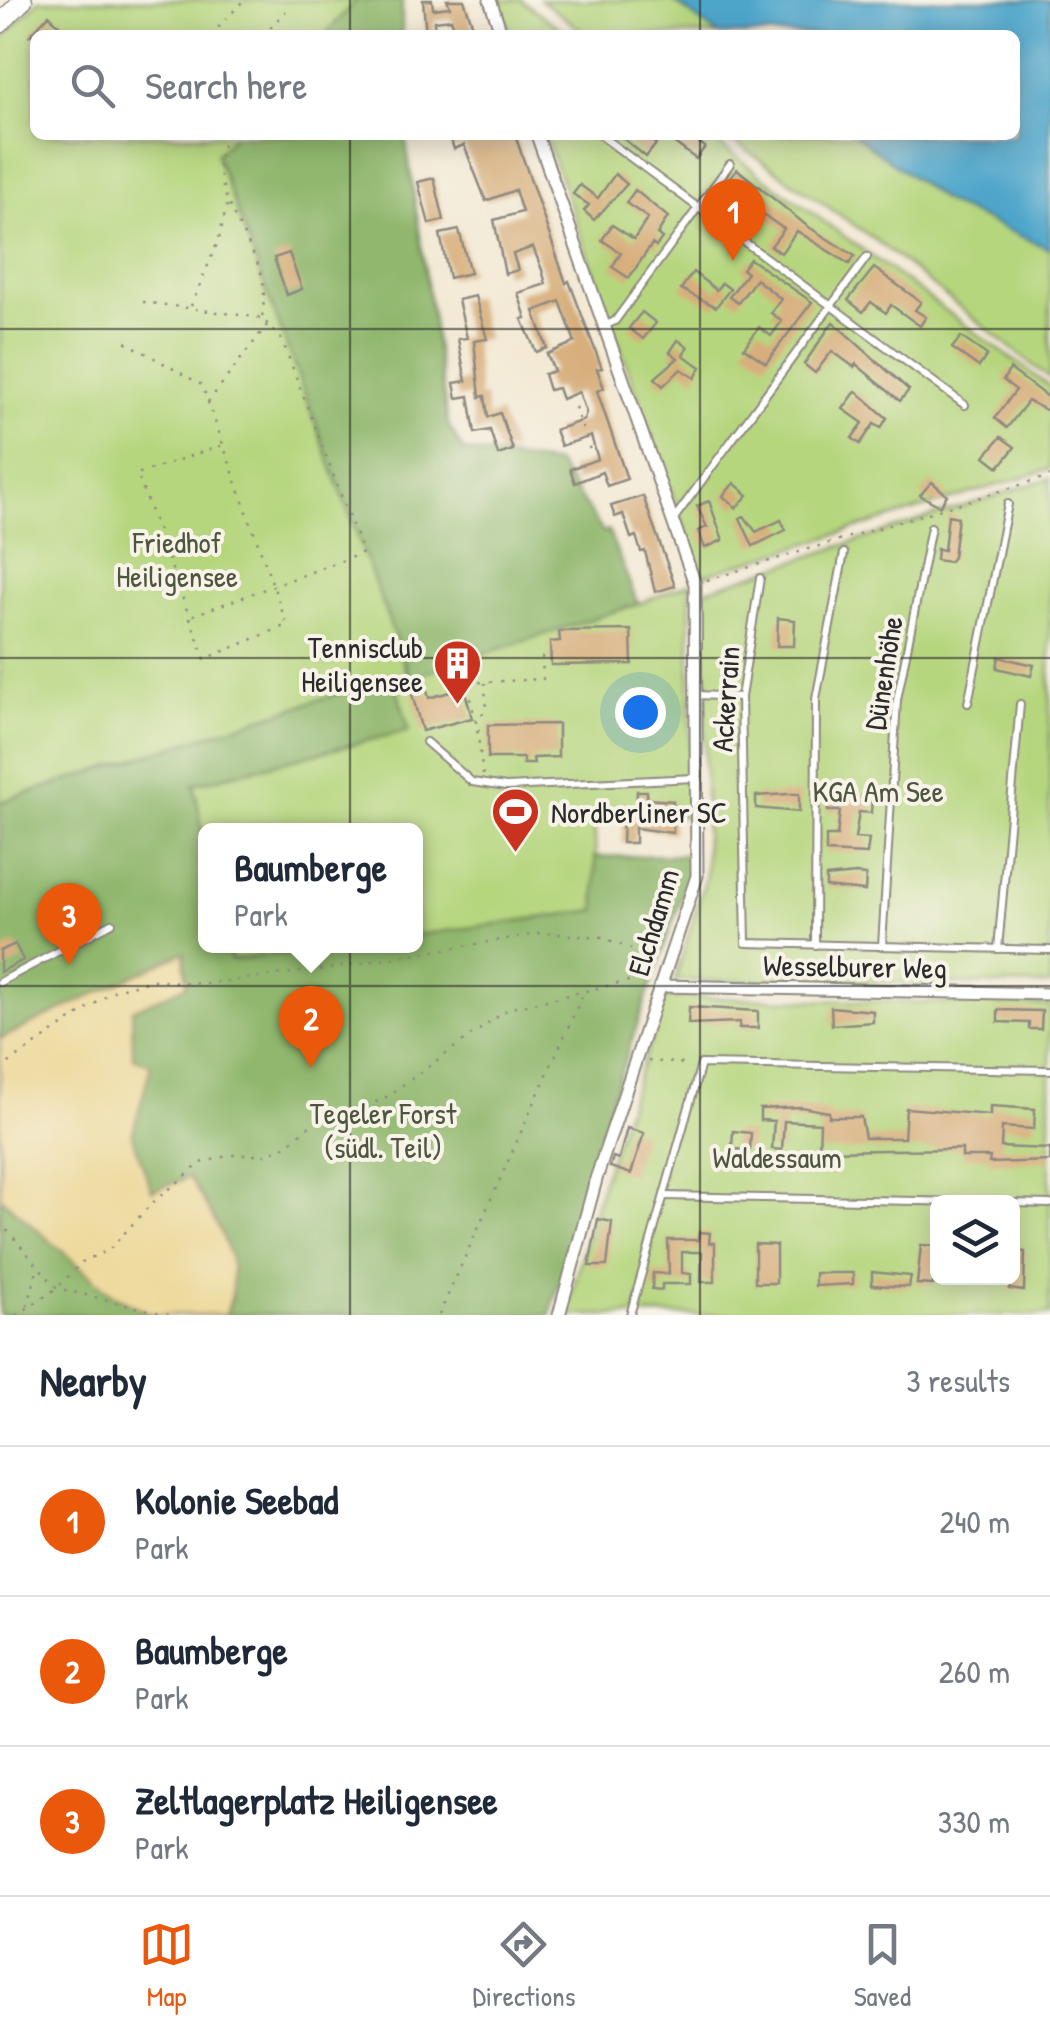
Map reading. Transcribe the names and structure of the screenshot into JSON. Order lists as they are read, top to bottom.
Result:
{
  "streets": {
    "street": ["Elchdamm", "Wesselburer Weg"],
    "lane": ["Dünenhöhe", "Ackerrain"]
  },
  "crossings": [
    ["Elchdamm", "Wesselburer Weg"]
  ],
  "parks": [
    "Friedhof Heiligensee",
    "KGA Am See",
    "Tegeler Forst (südl. Teil)",
    "Waldessaum"
  ],
  "places": {
    "building": ["Tennisclub Heiligensee"],
    "sports": ["Nordberliner SC"]
  },
  "page": {
    "search": "Search here",
    "pins": ["1", "3", "2"],
    "popup": ["Baumberge", "Park"],
    "heading": ["Nearby", "3 results"],
    "list": [
      {
        "mark": "1",
        "name": "Kolonie Seebad",
        "note": "Park",
        "value": "240 m"
      },
      {
        "mark": "2",
        "name": "Baumberge",
        "note": "Park",
        "value": "260 m"
      },
      {
        "mark": "3",
        "name": "Zeltlagerplatz Heiligensee",
        "note": "Park",
        "value": "330 m"
      }
    ],
    "nav": ["Map", "Directions", "Saved"]
  }
}
